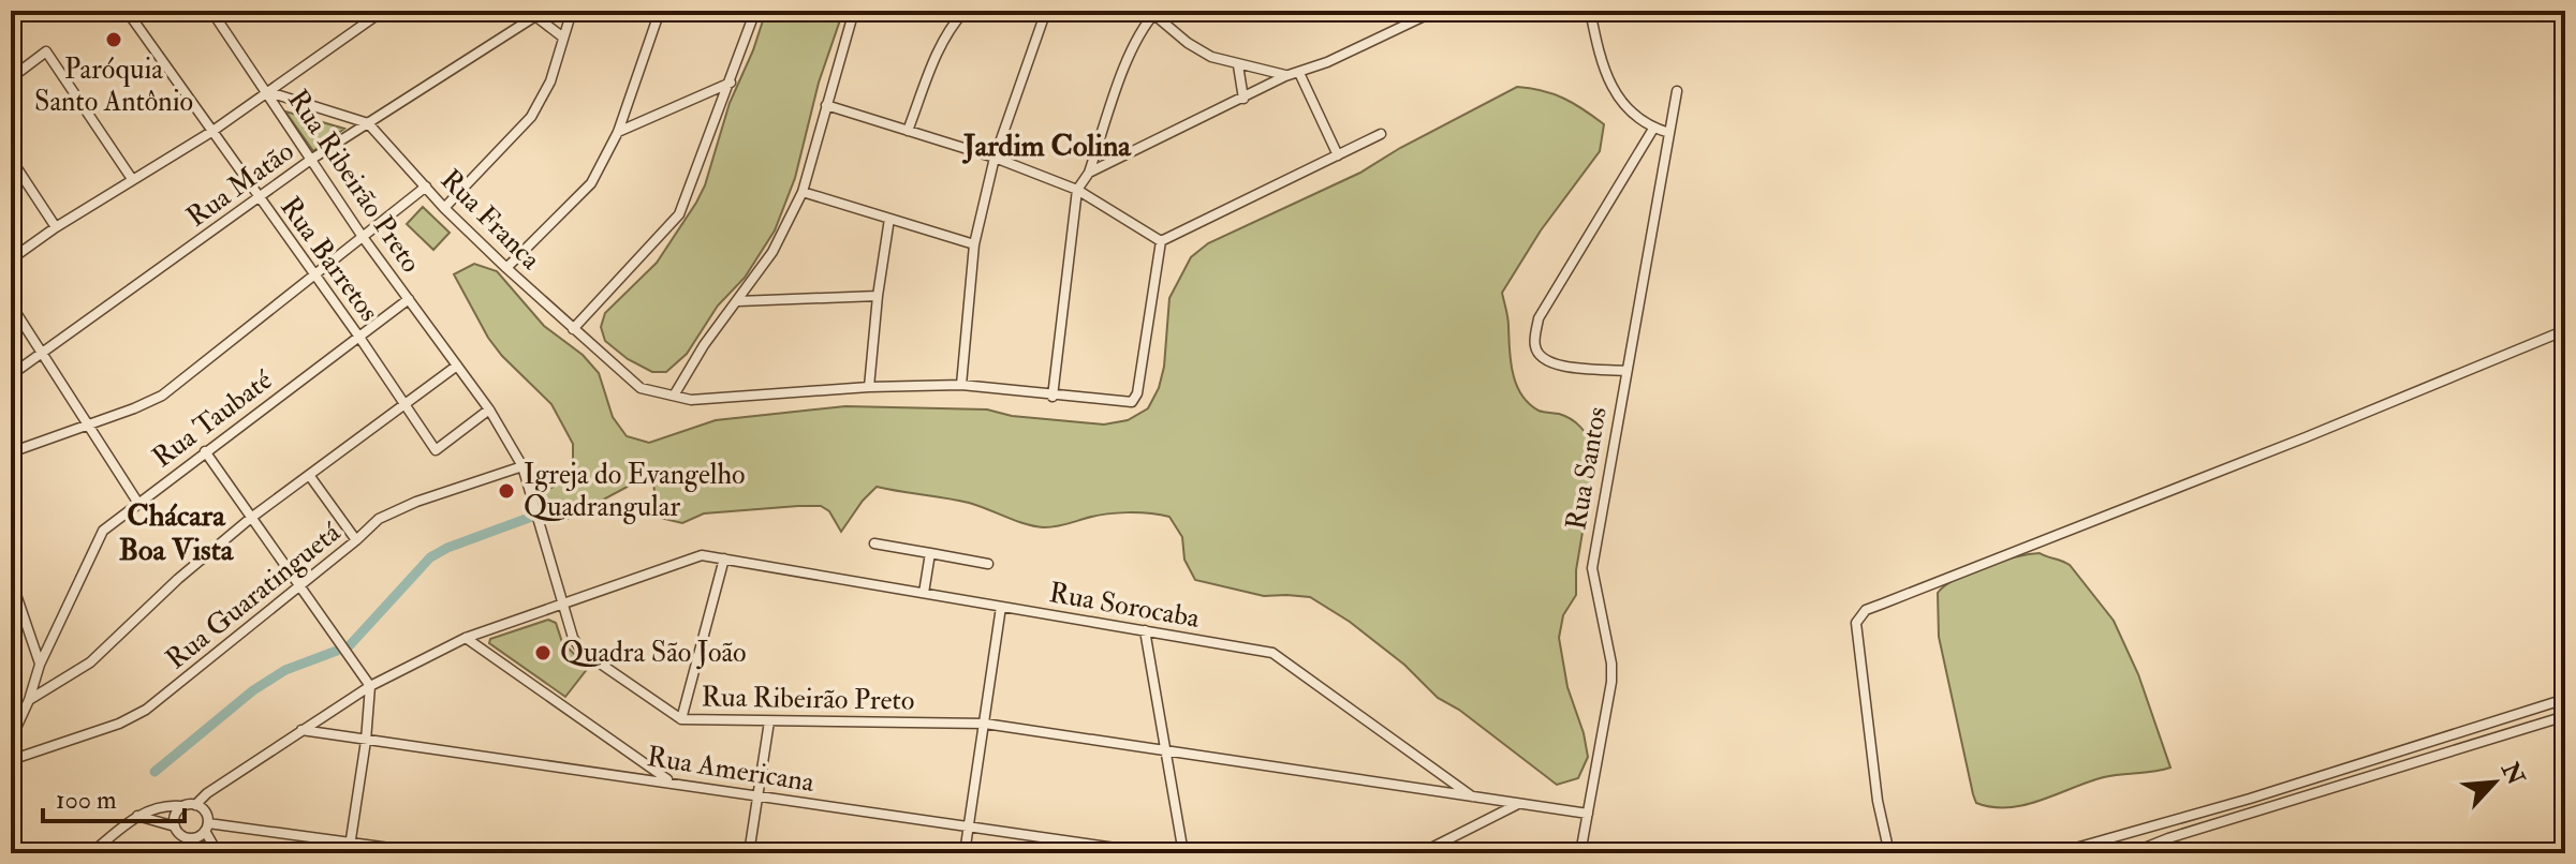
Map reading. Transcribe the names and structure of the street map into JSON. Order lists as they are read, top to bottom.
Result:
{
  "streets": {
    "street": [
      "Rua Ribeirão Preto",
      "Rua Matão",
      "Rua Franca",
      "Rua Barretos",
      "Rua Taubaté",
      "Rua Santos",
      "Rua Guaratinguetá",
      "Rua Sorocaba",
      "Rua Americana"
    ]
  },
  "crossings": [
    ["Rua Ribeirão Preto", "Rua Matão"],
    ["Rua Ribeirão Preto", "Rua Barretos"],
    ["Rua Ribeirão Preto", "Rua Taubaté"],
    ["Rua Ribeirão Preto", "Rua Santos"],
    ["Rua Ribeirão Preto", "Rua Guaratinguetá"],
    ["Rua Ribeirão Preto", "Rua Sorocaba"],
    ["Rua Matão", "Rua Franca"],
    ["Rua Matão", "Rua Barretos"],
    ["Rua Barretos", "Rua Taubaté"],
    ["Rua Sorocaba", "Rua Americana"]
  ],
  "districts": ["Jardim Colina", "Chácara Boa Vista"],
  "places": ["Paróquia Santo Antônio", "Igreja do Evangelho Quadrangular", "Quadra São João"],
  "scale_bar": "100 m",
  "north": "top right"
}
